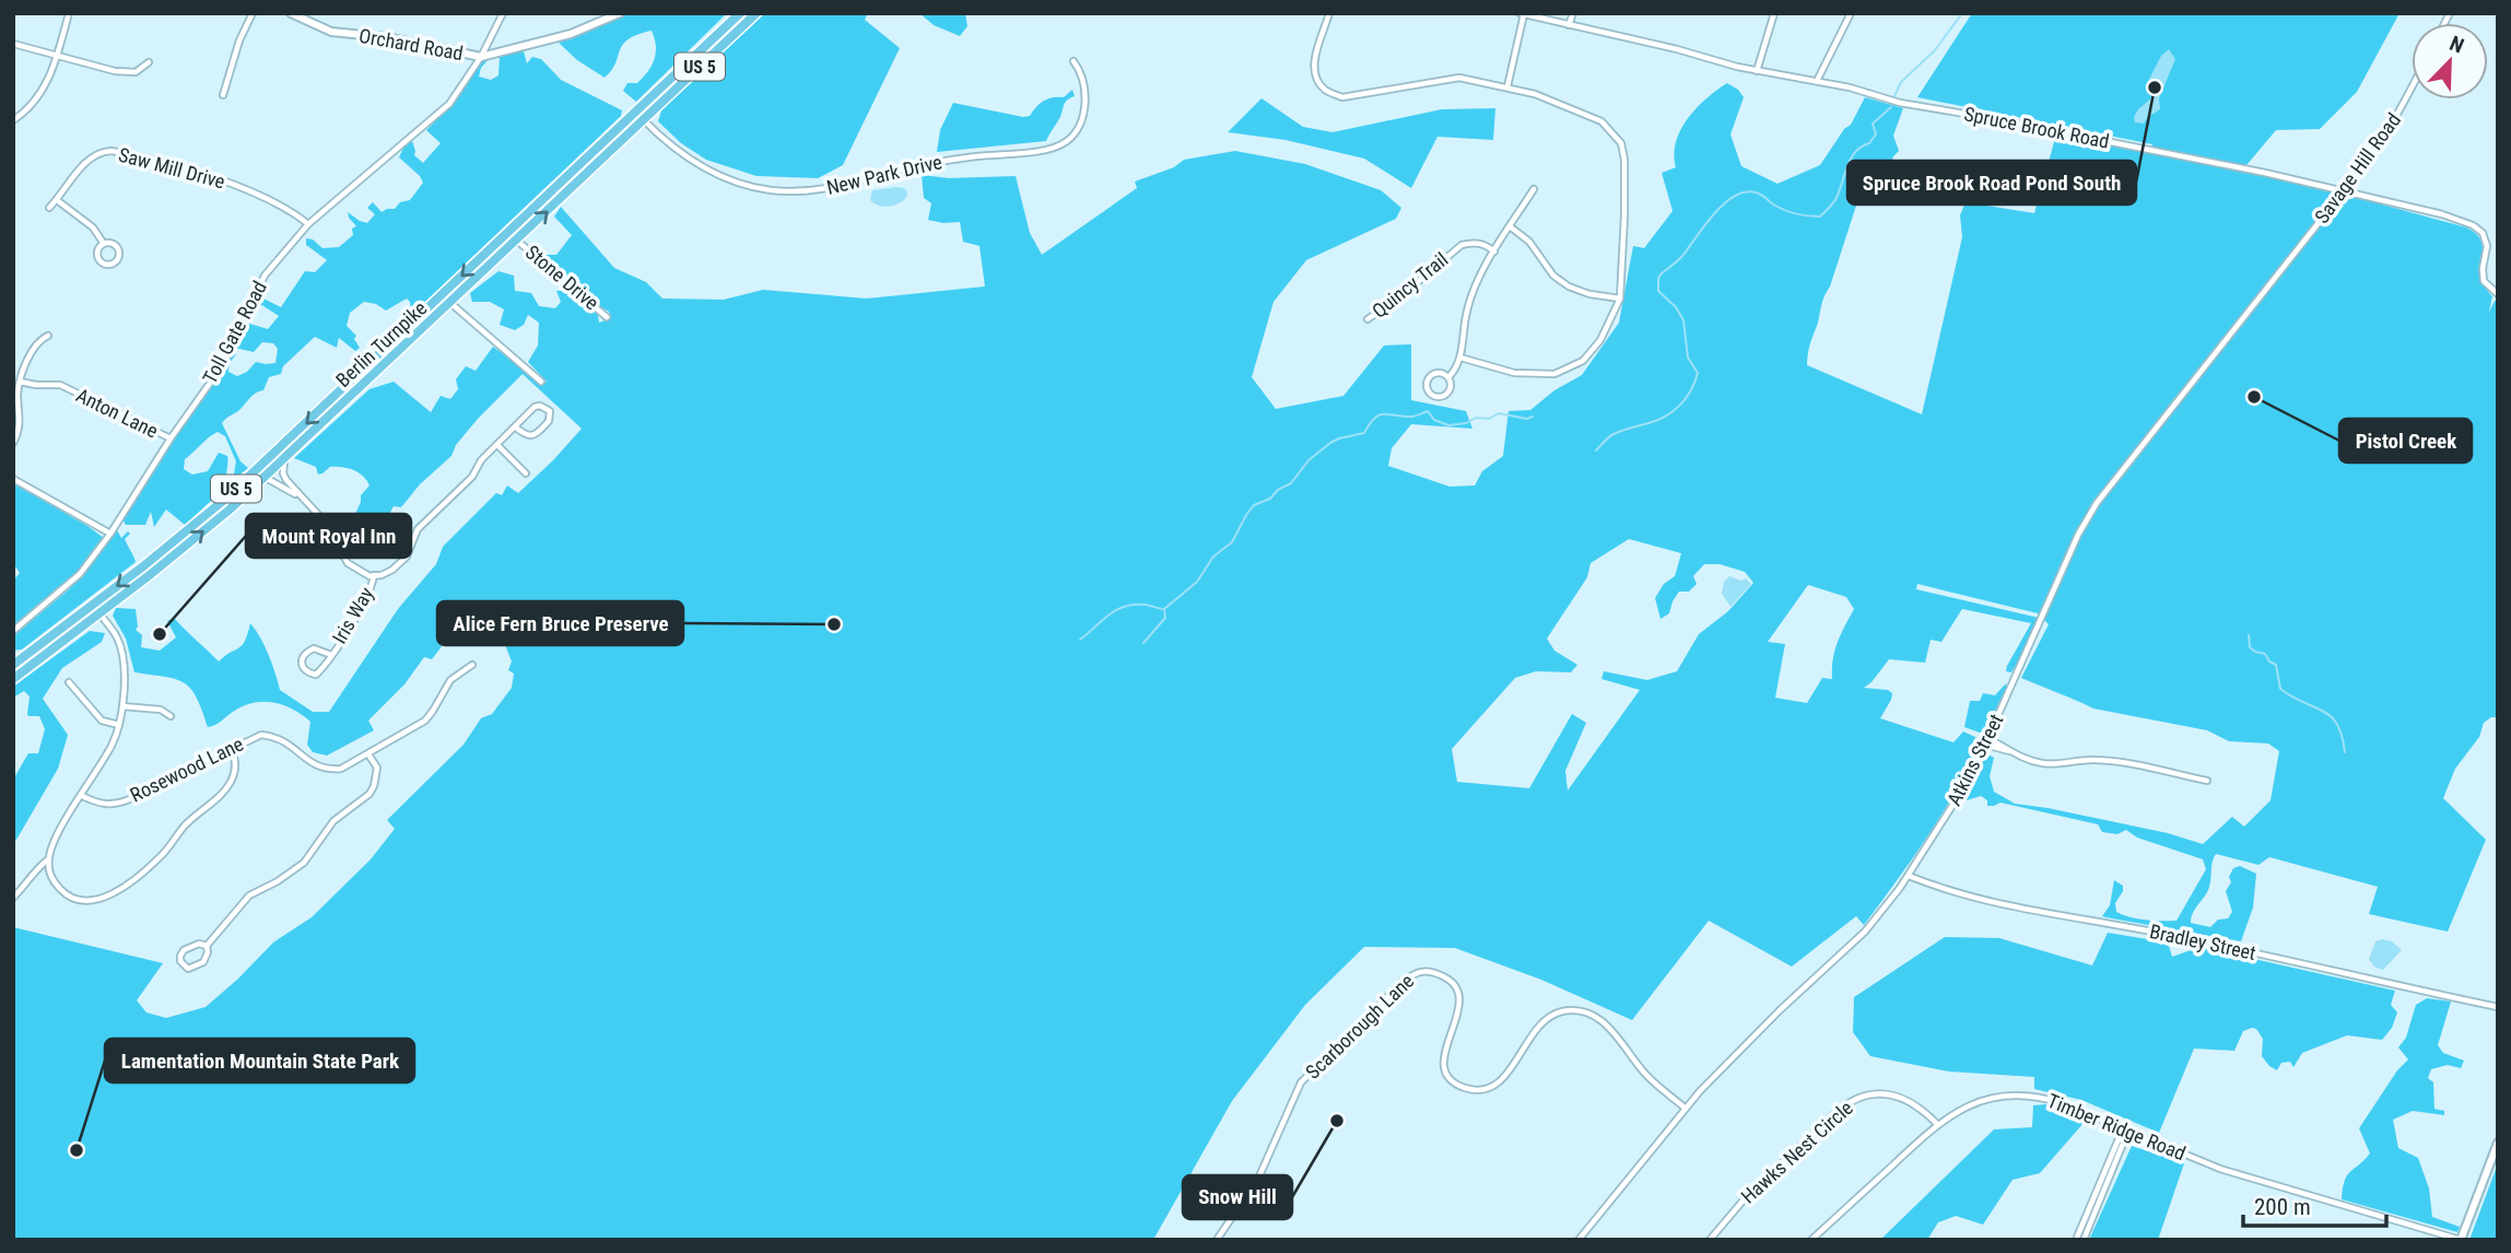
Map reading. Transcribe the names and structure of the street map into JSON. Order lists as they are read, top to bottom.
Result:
{
  "streets": {
    "highway": ["US 5", "Berlin Turnpike"],
    "street": [
      "Orchard Road",
      "Spruce Brook Road",
      "Saw Mill Drive",
      "Savage Hill Road",
      "New Park Drive",
      "Stone Drive",
      "Quincy Trail",
      "Toll Gate Road",
      "Anton Lane",
      "Iris Way",
      "Atkins Street",
      "Rosewood Lane",
      "Bradley Street",
      "Scarborough Lane",
      "Timber Ridge Road",
      "Hawks Nest Circle"
    ]
  },
  "crossings": [
    ["Orchard Road", "Toll Gate Road"],
    ["Spruce Brook Road", "Savage Hill Road"],
    ["Saw Mill Drive", "Toll Gate Road"],
    ["Savage Hill Road", "Atkins Street"],
    ["New Park Drive", "Berlin Turnpike"],
    ["Stone Drive", "Berlin Turnpike"],
    ["Toll Gate Road", "Anton Lane"],
    ["Atkins Street", "Bradley Street"],
    ["Atkins Street", "Scarborough Lane"],
    ["Timber Ridge Road", "Hawks Nest Circle"]
  ],
  "places": [
    "Spruce Brook Road Pond South",
    "Pistol Creek",
    "Alice Fern Bruce Preserve",
    "Mount Royal Inn",
    "Snow Hill",
    "Lamentation Mountain State Park"
  ],
  "scale_bar": "200 m",
  "north": "top right"
}
